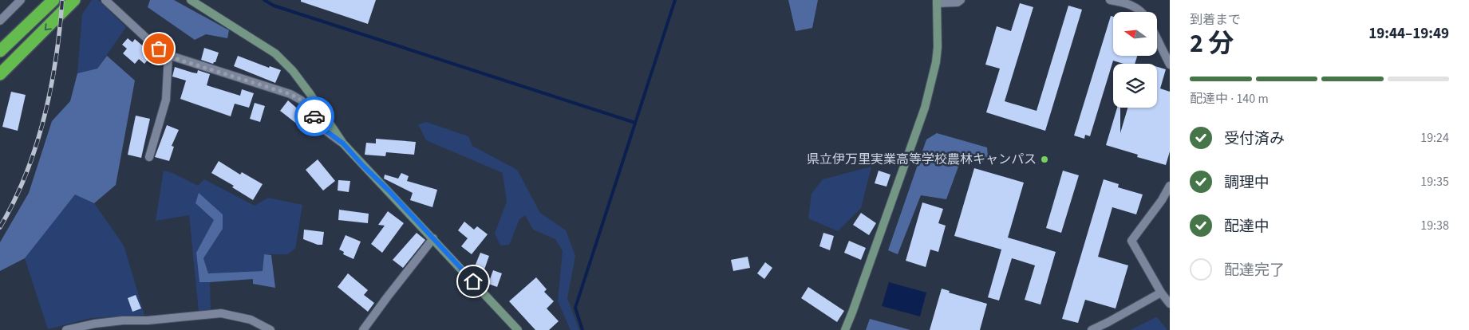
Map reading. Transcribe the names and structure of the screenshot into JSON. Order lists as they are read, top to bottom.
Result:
{
  "places": ["県立伊万里実業高等学校農林キャンパス"],
  "north": "left",
  "page": {
    "heading": ["2 分", "到着まで", "19:44–19:49"],
    "bar": "配達中 · 140 m",
    "list": [
      ["受付済み", "19:24"],
      ["調理中", "19:35"],
      ["配達中", "19:38"],
      "配達完了"
    ]
  }
}
